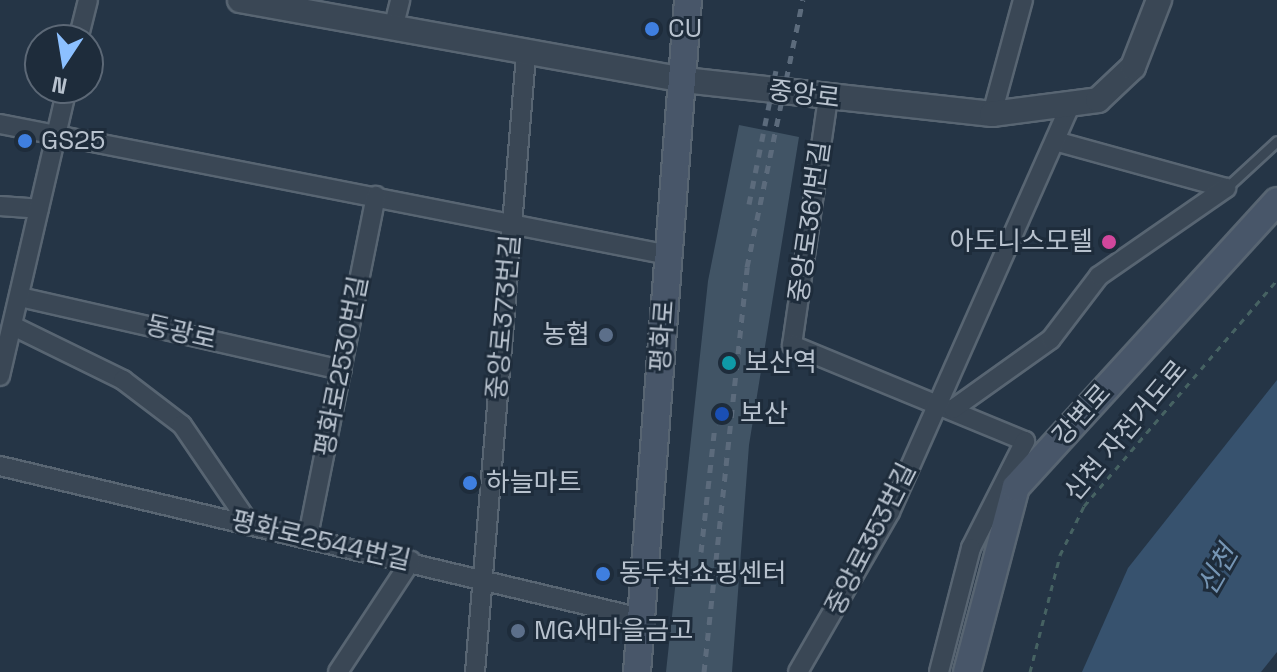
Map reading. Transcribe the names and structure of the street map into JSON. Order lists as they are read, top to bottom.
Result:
{
  "streets": {
    "main road": ["평화로", "강변로"],
    "street": [
      "중앙로",
      "중앙로361번길",
      "중앙로373번길",
      "동광로",
      "평화로2530번길",
      "중앙로353번길",
      "평화로2544번길"
    ],
    "path": ["신천 자전거도로"]
  },
  "crossings": [
    ["중앙로", "중앙로361번길"],
    ["중앙로", "중앙로373번길"],
    ["중앙로", "평화로"],
    ["중앙로", "중앙로353번길"],
    ["중앙로361번길", "중앙로353번길"],
    ["중앙로373번길", "평화로2544번길"],
    ["동광로", "평화로2530번길"],
    ["평화로", "평화로2544번길"],
    ["평화로2530번길", "평화로2544번길"]
  ],
  "water": ["신천"],
  "places": [
    "CU",
    "GS25",
    "아도니스모텔",
    "농협",
    "보산역",
    "보산",
    "하늘마트",
    "동두천쇼핑센터",
    "MG새마을금고"
  ],
  "north": "bottom"
}
